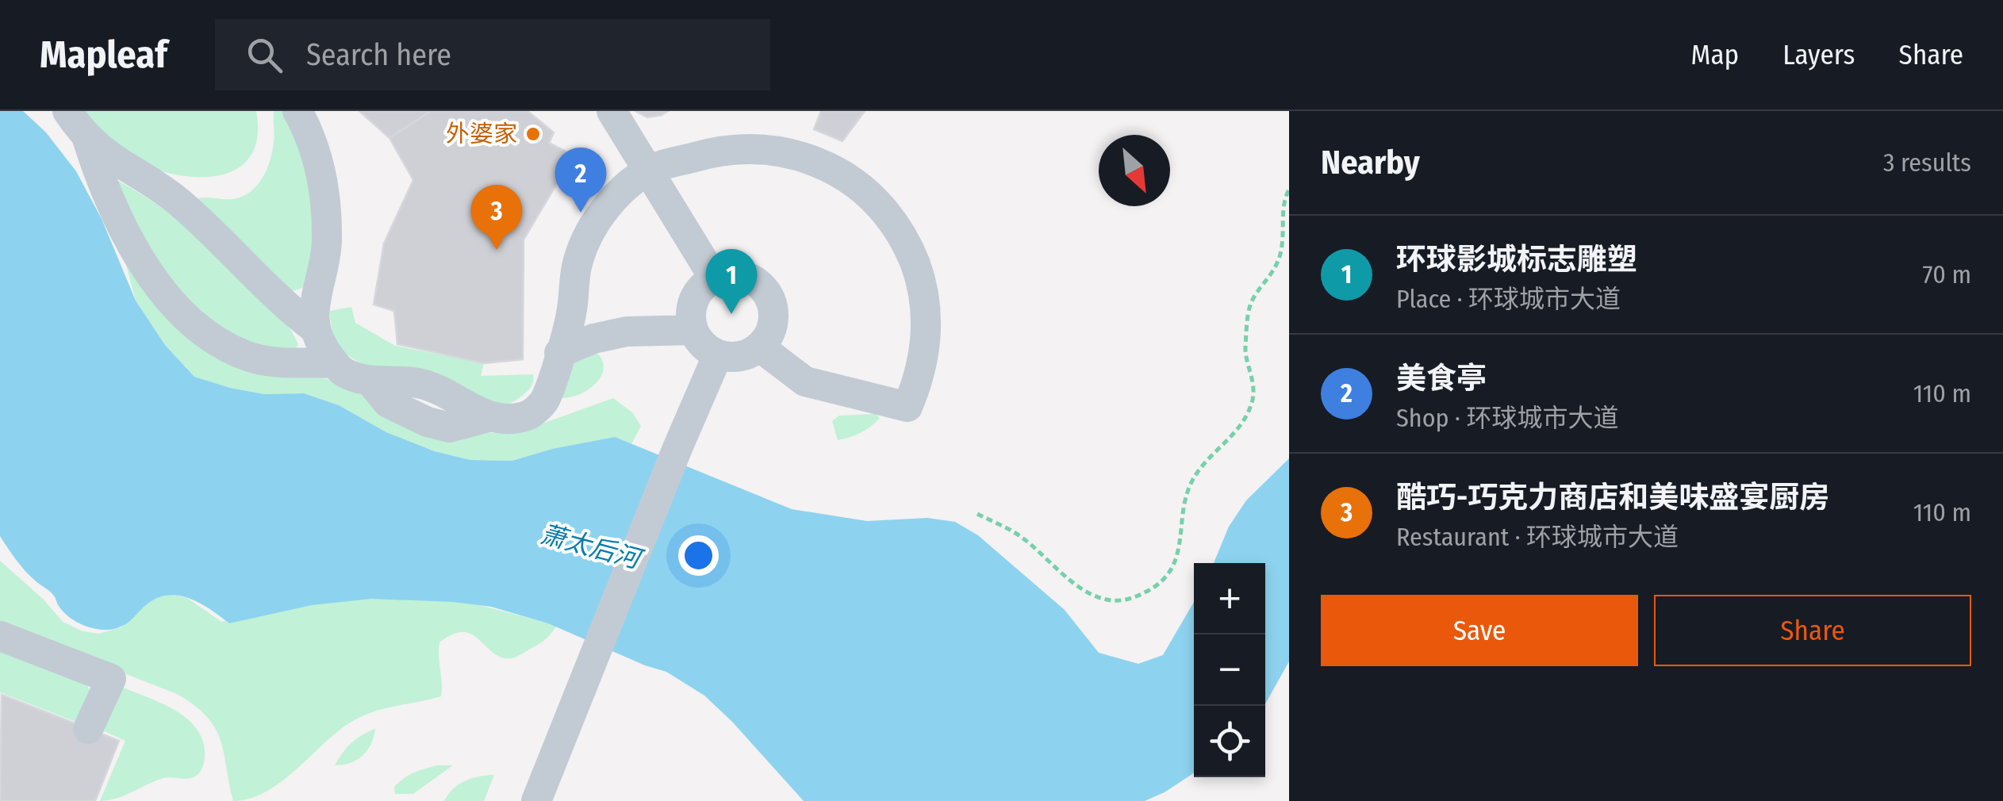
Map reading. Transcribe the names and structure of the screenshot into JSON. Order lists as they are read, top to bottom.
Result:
{
  "water": ["萧太后河"],
  "places": ["外婆家"],
  "north": "bottom right",
  "page": {
    "header": "Mapleaf",
    "search": "Search here",
    "nav": ["Map", "Layers", "Share"],
    "heading": ["Nearby", "3 results"],
    "pins": ["2", "3", "1"],
    "list": [
      {
        "mark": "1",
        "name": "环球影城标志雕塑",
        "note": "Place · 环球城市大道",
        "value": "70 m"
      },
      {
        "mark": "2",
        "name": "美食亭",
        "note": "Shop · 环球城市大道",
        "value": "110 m"
      },
      {
        "mark": "3",
        "name": "酷巧-巧克力商店和美味盛宴厨房",
        "note": "Restaurant · 环球城市大道",
        "value": "110 m"
      }
    ],
    "map_buttons": ["+", "−"],
    "buttons": ["Save", "Share"]
  }
}
